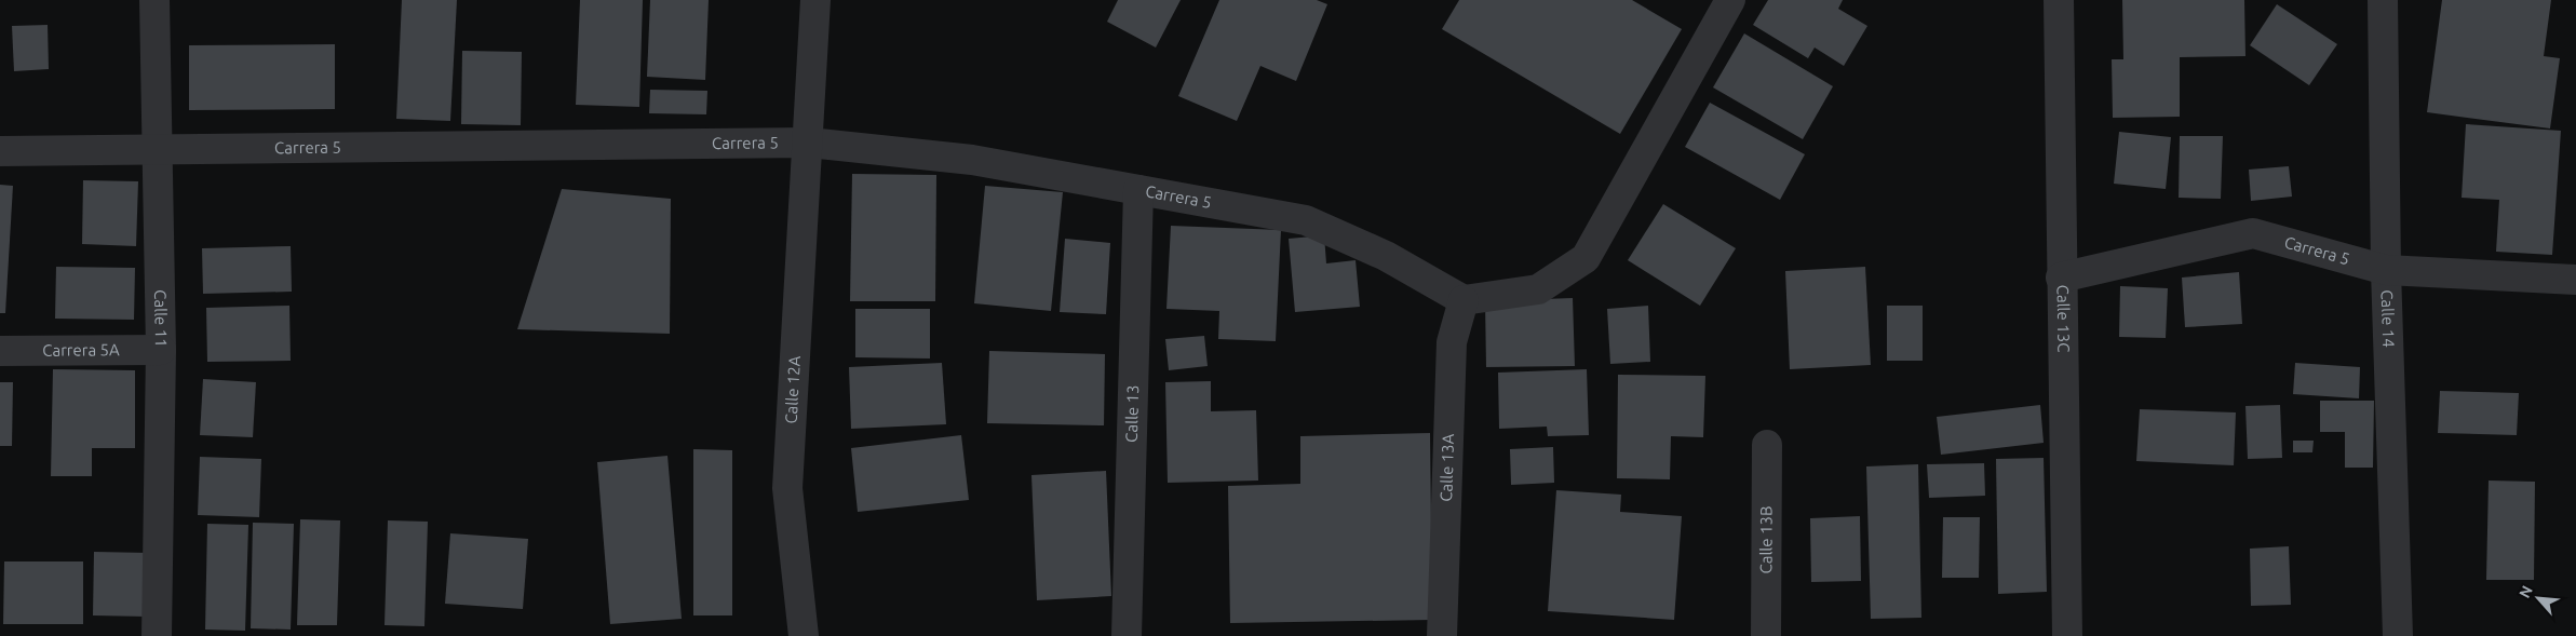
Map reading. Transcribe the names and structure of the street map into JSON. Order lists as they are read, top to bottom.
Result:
{
  "streets": {
    "street": [
      "Carrera 5",
      "Calle 11",
      "Calle 13C",
      "Calle 14",
      "Carrera 5A",
      "Calle 12A",
      "Calle 13",
      "Calle 13A",
      "Calle 13B"
    ]
  },
  "crossings": [
    ["Carrera 5", "Calle 11"],
    ["Carrera 5", "Calle 13C"],
    ["Carrera 5", "Calle 14"],
    ["Carrera 5", "Calle 12A"],
    ["Carrera 5", "Calle 13"],
    ["Carrera 5", "Calle 13A"],
    ["Calle 11", "Carrera 5A"]
  ],
  "north": "top left"
}
